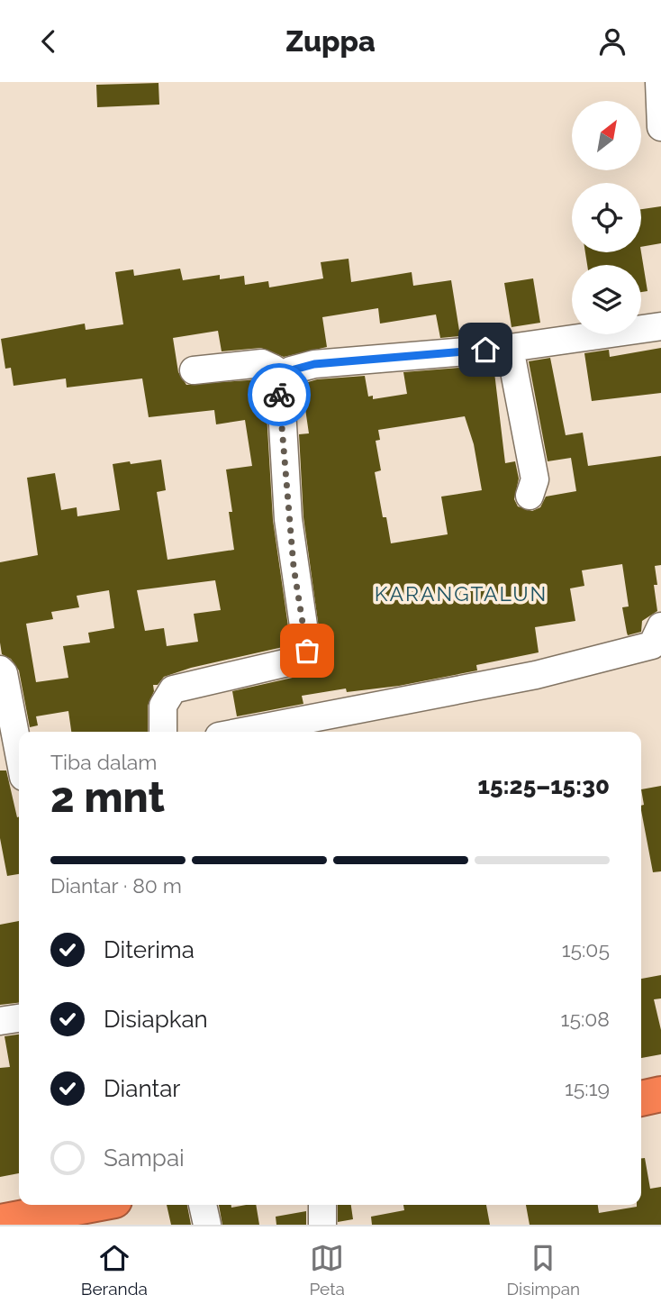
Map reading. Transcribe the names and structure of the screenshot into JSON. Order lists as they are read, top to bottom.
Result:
{
  "districts": ["KARANGTALUN"],
  "north": "top right",
  "page": {
    "header": "Zuppa",
    "heading": ["2 mnt", "Tiba dalam", "15:25–15:30"],
    "bar": "Diantar · 80 m",
    "list": [
      ["Diterima", "15:05"],
      ["Disiapkan", "15:08"],
      ["Diantar", "15:19"],
      "Sampai"
    ],
    "tabs": ["Beranda", "Peta", "Disimpan"]
  }
}
